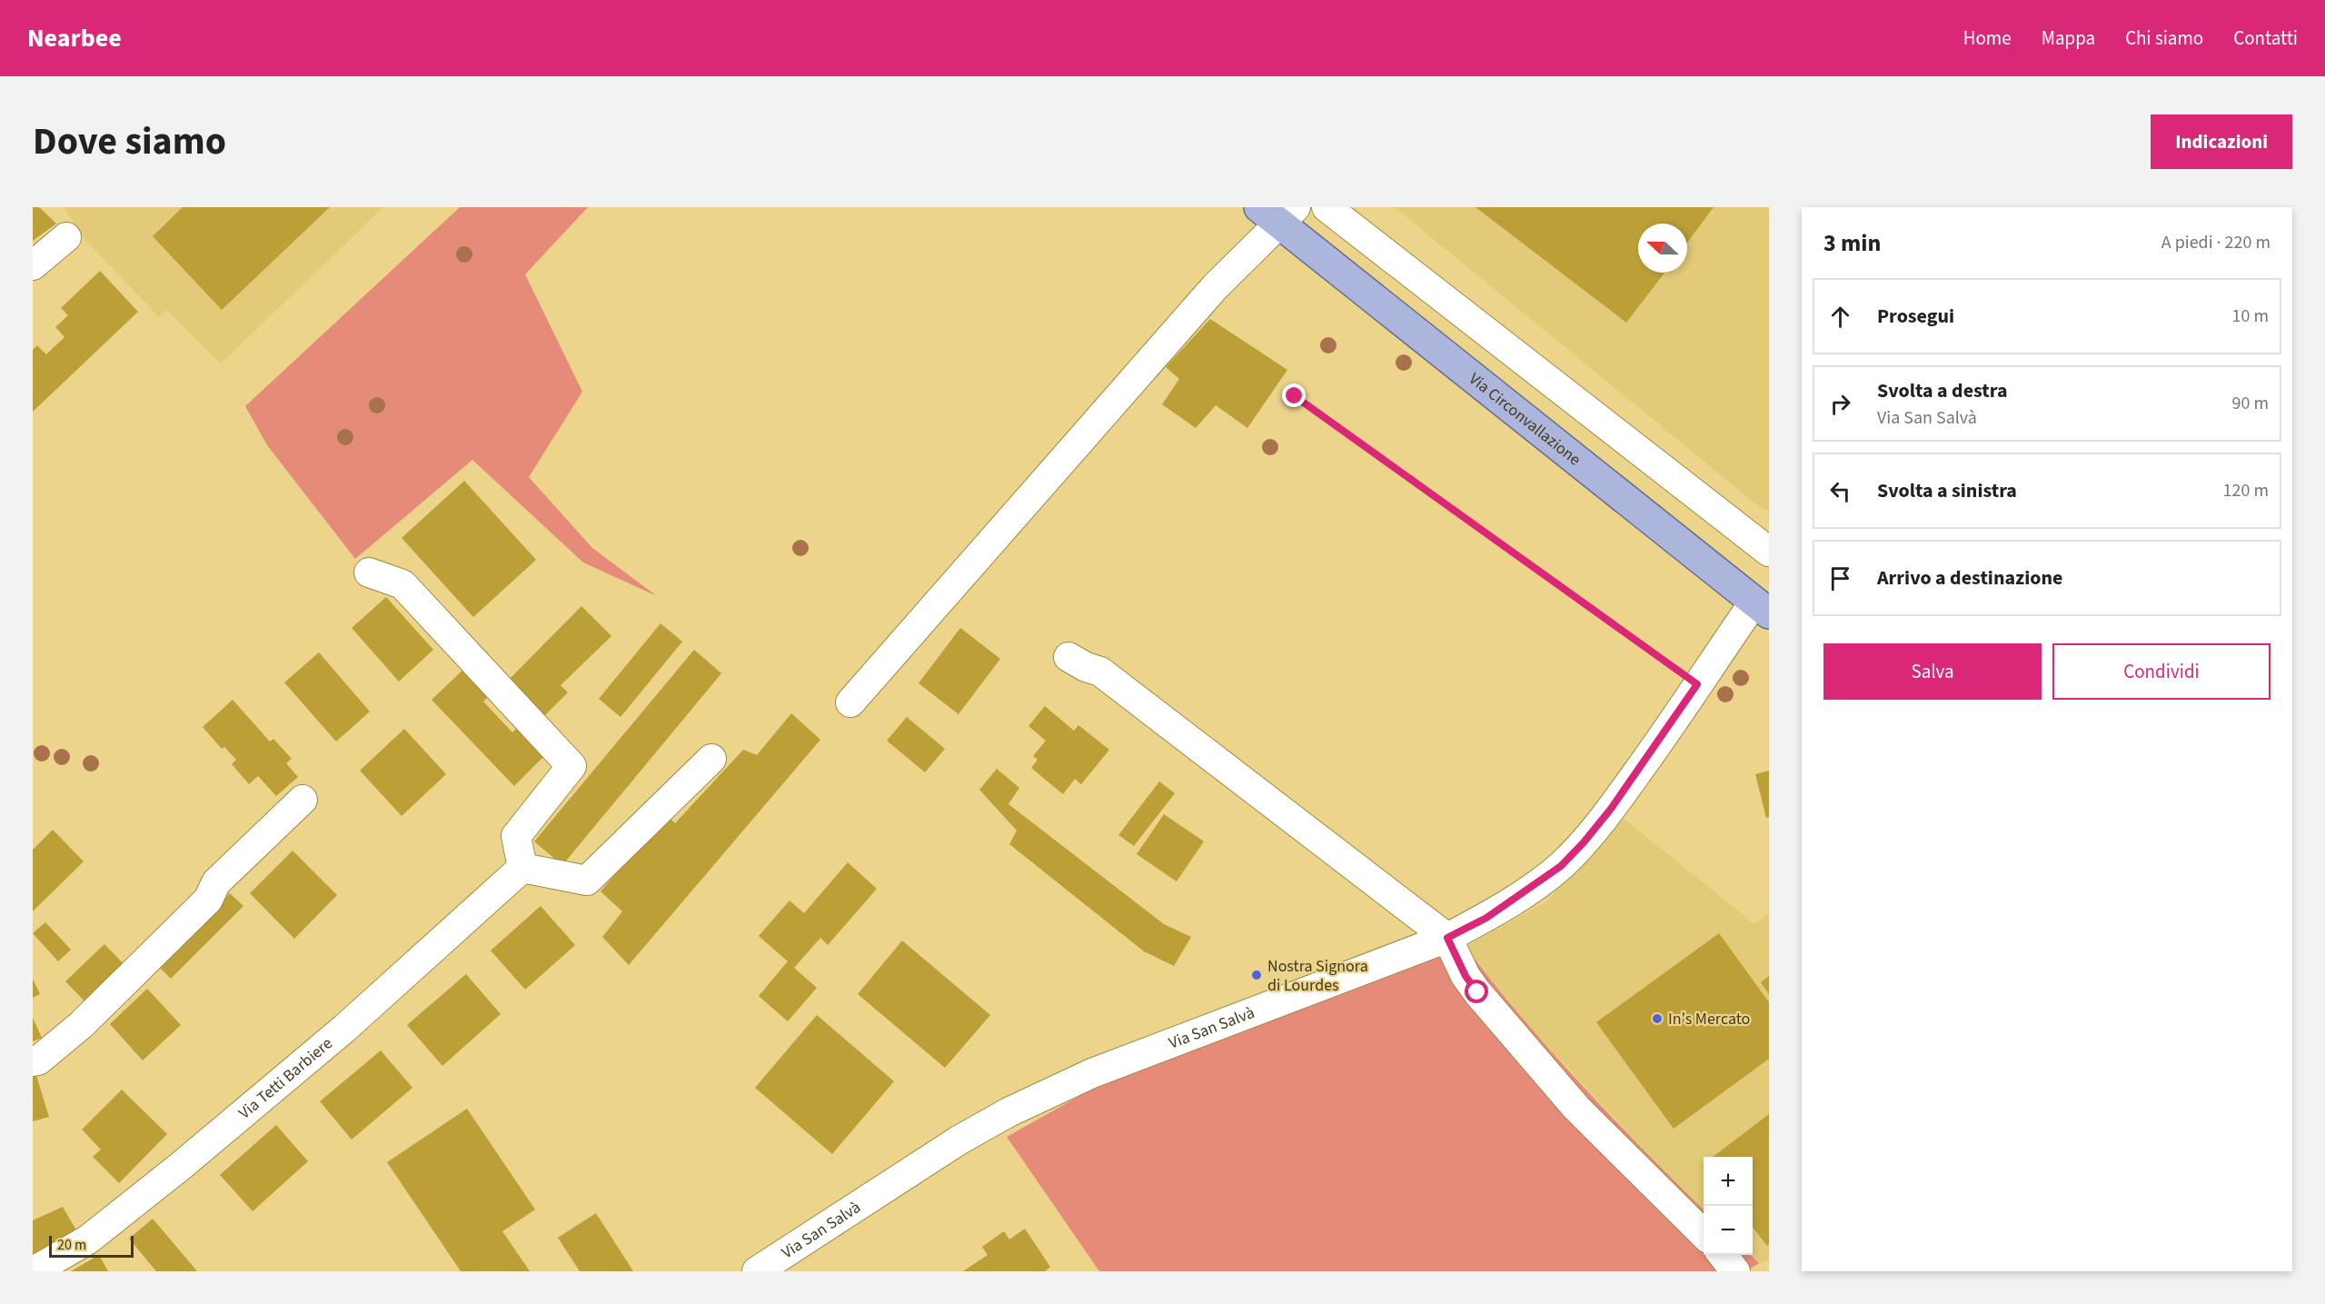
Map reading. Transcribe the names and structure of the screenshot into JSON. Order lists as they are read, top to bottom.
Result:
{
  "streets": {
    "main road": ["Via Circonvallazione"],
    "street": ["Via San Salvà", "Via Tetti Barbiere"]
  },
  "crossings": [
    ["Via Circonvallazione", "Via San Salvà"]
  ],
  "places": ["Nostra Signora di Lourdes", "In's Mercato"],
  "scale_bar": "20 m",
  "north": "left",
  "page": {
    "header": "Nearbee",
    "nav": [
      "Home",
      "Mappa",
      "Chi siamo",
      "Contatti"
    ],
    "title": "Dove siamo",
    "buttons": [
      "Indicazioni",
      ["Salva", "Condividi"]
    ],
    "heading": ["3 min", "A piedi · 220 m"],
    "list": [
      ["Prosegui", "10 m"],
      ["Svolta a destra", "Via San Salvà", "90 m"],
      ["Svolta a sinistra", "120 m"],
      "Arrivo a destinazione"
    ],
    "map_buttons": ["+", "−"],
    "scale": "20 m"
  }
}
